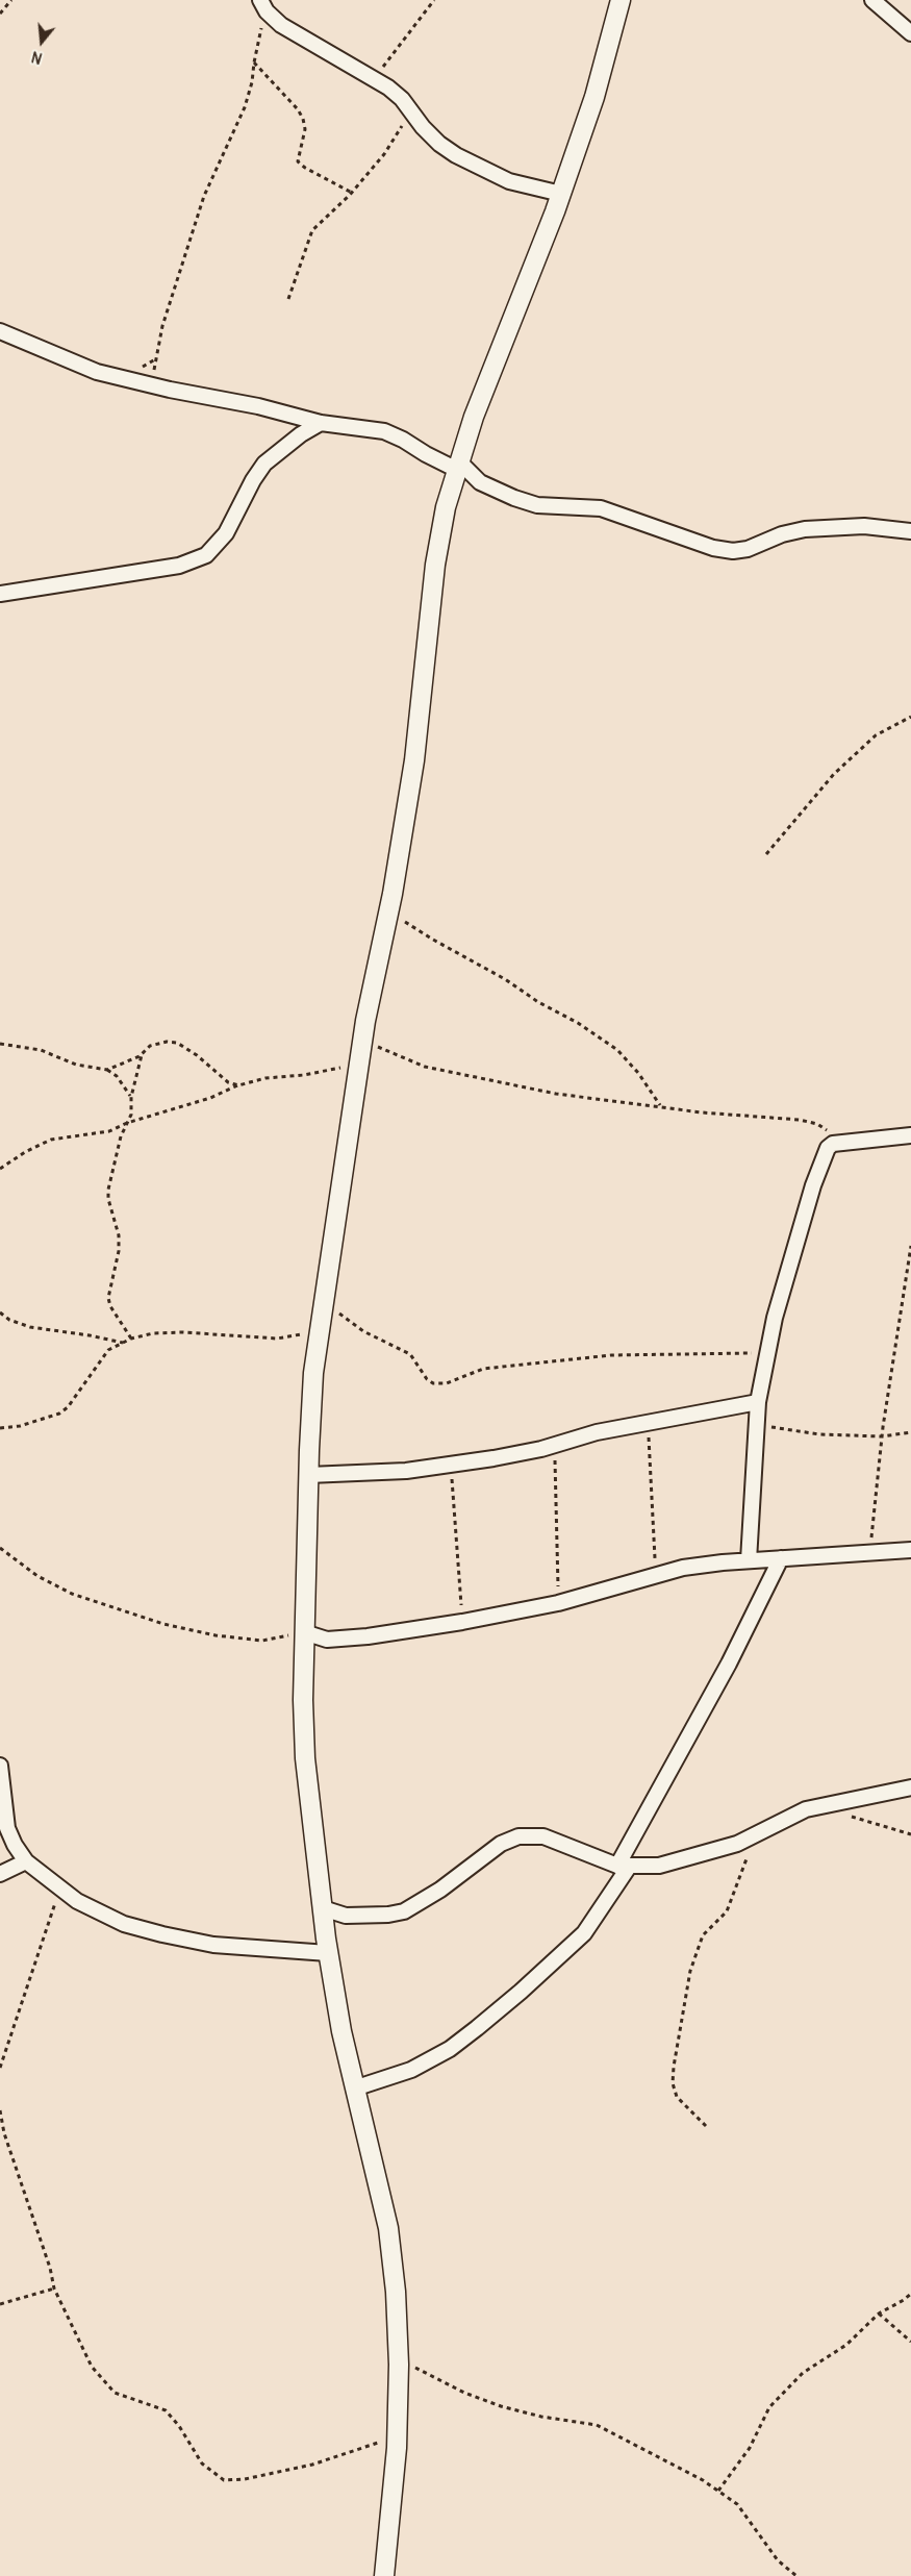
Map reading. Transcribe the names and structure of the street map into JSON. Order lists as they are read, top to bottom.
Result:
{
  "north": "bottom"
}
